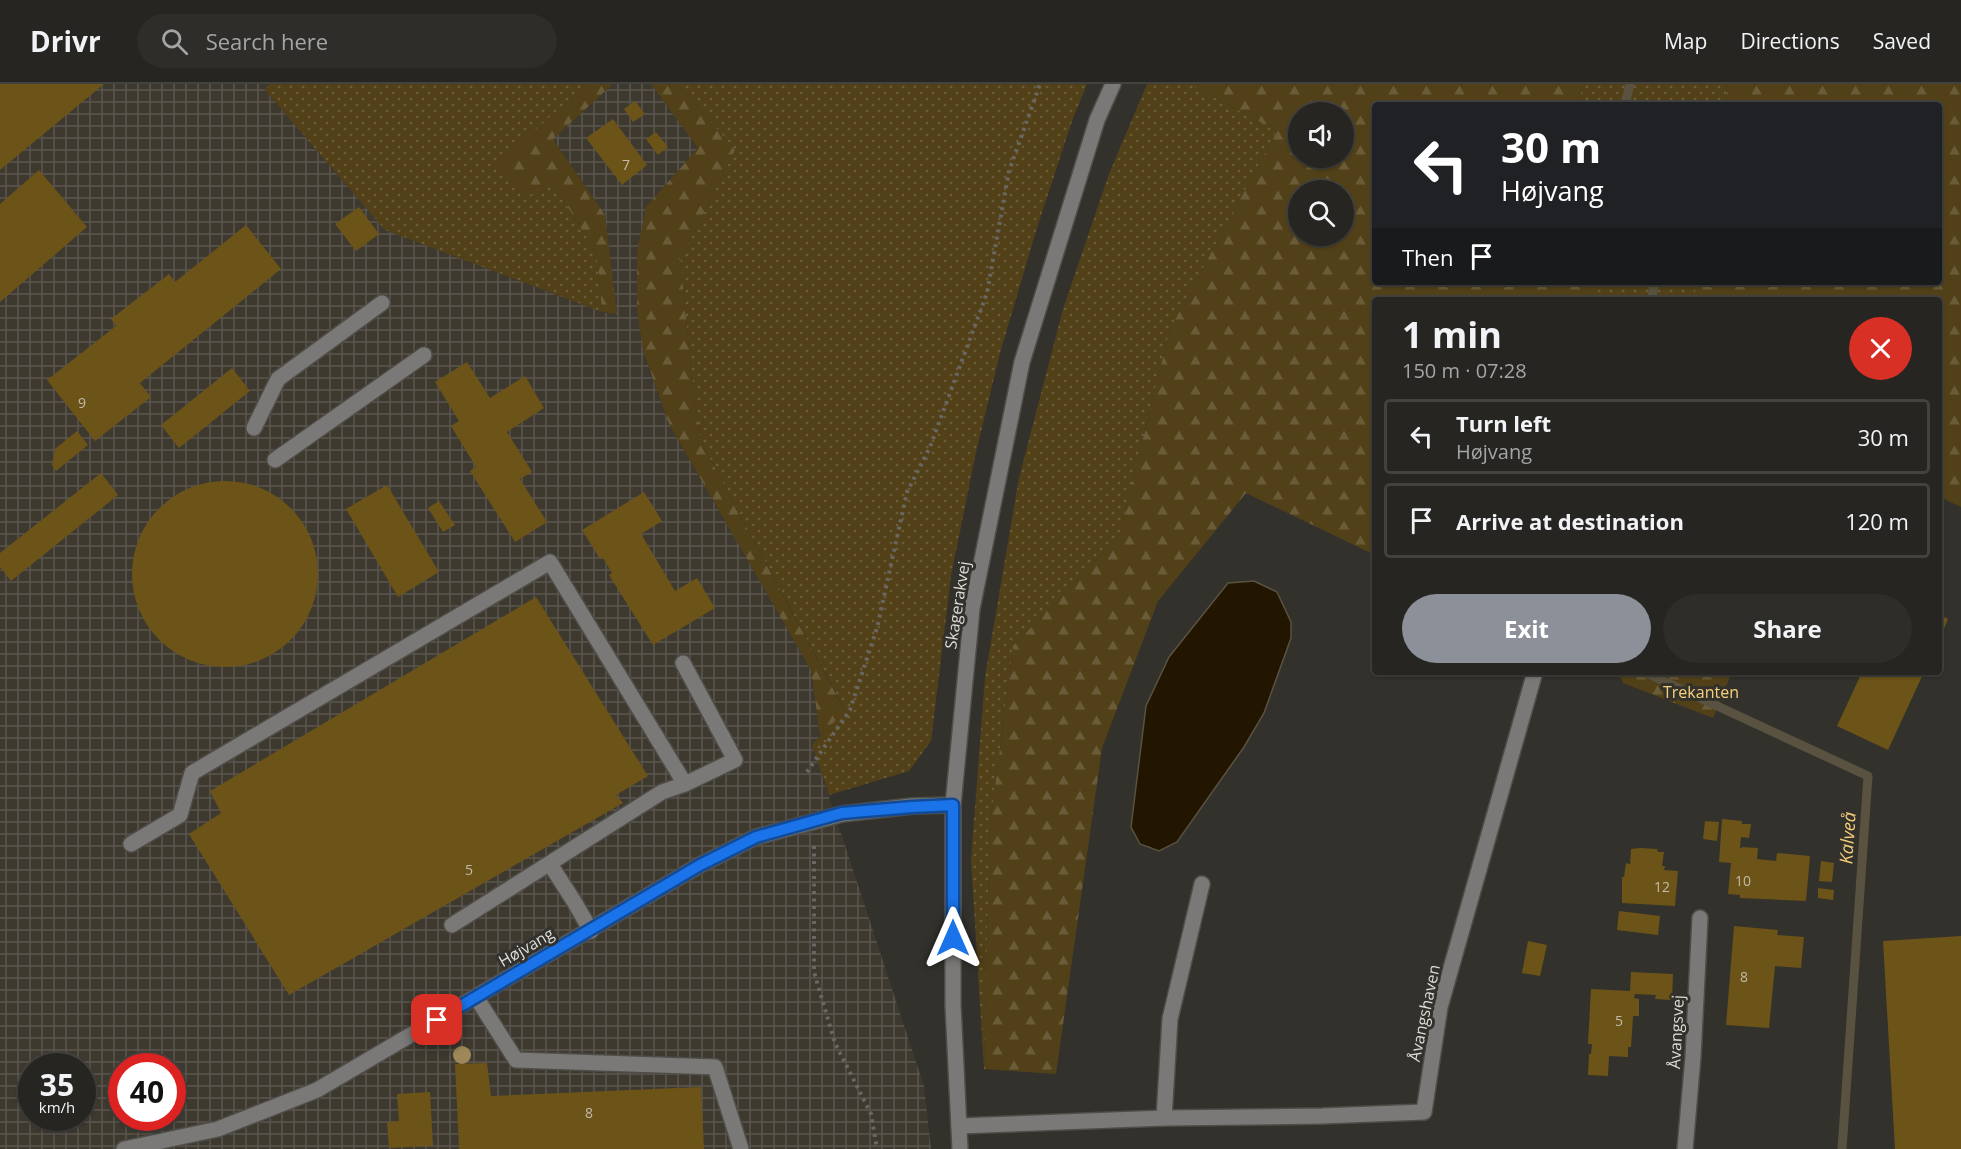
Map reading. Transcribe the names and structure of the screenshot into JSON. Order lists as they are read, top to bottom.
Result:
{
  "streets": {
    "street": [
      "Skagerakvej",
      "Højvang",
      "Åvangshaven",
      "Åvangsvej"
    ]
  },
  "crossings": [
    ["Skagerakvej", "Højvang"],
    ["Skagerakvej", "Åvangshaven"]
  ],
  "water": ["Kalveå"],
  "parks": ["Trekanten"],
  "house_numbers": [
    "7",
    "9",
    "5",
    "10",
    "12",
    "8",
    "5",
    "8"
  ],
  "page": {
    "header": "Drivr",
    "search": "Search here",
    "nav": ["Map", "Directions", "Saved"],
    "turn": ["30 m", "Højvang"],
    "then": "Then",
    "heading": ["1 min", "150 m · 07:28"],
    "list": [
      {
        "name": "Turn left",
        "note": "Højvang",
        "value": "30 m"
      },
      {
        "name": "Arrive at destination",
        "value": "120 m"
      }
    ],
    "buttons": ["Exit", "Share"],
    "speed": "35 km/h",
    "limit": "40"
  }
}
